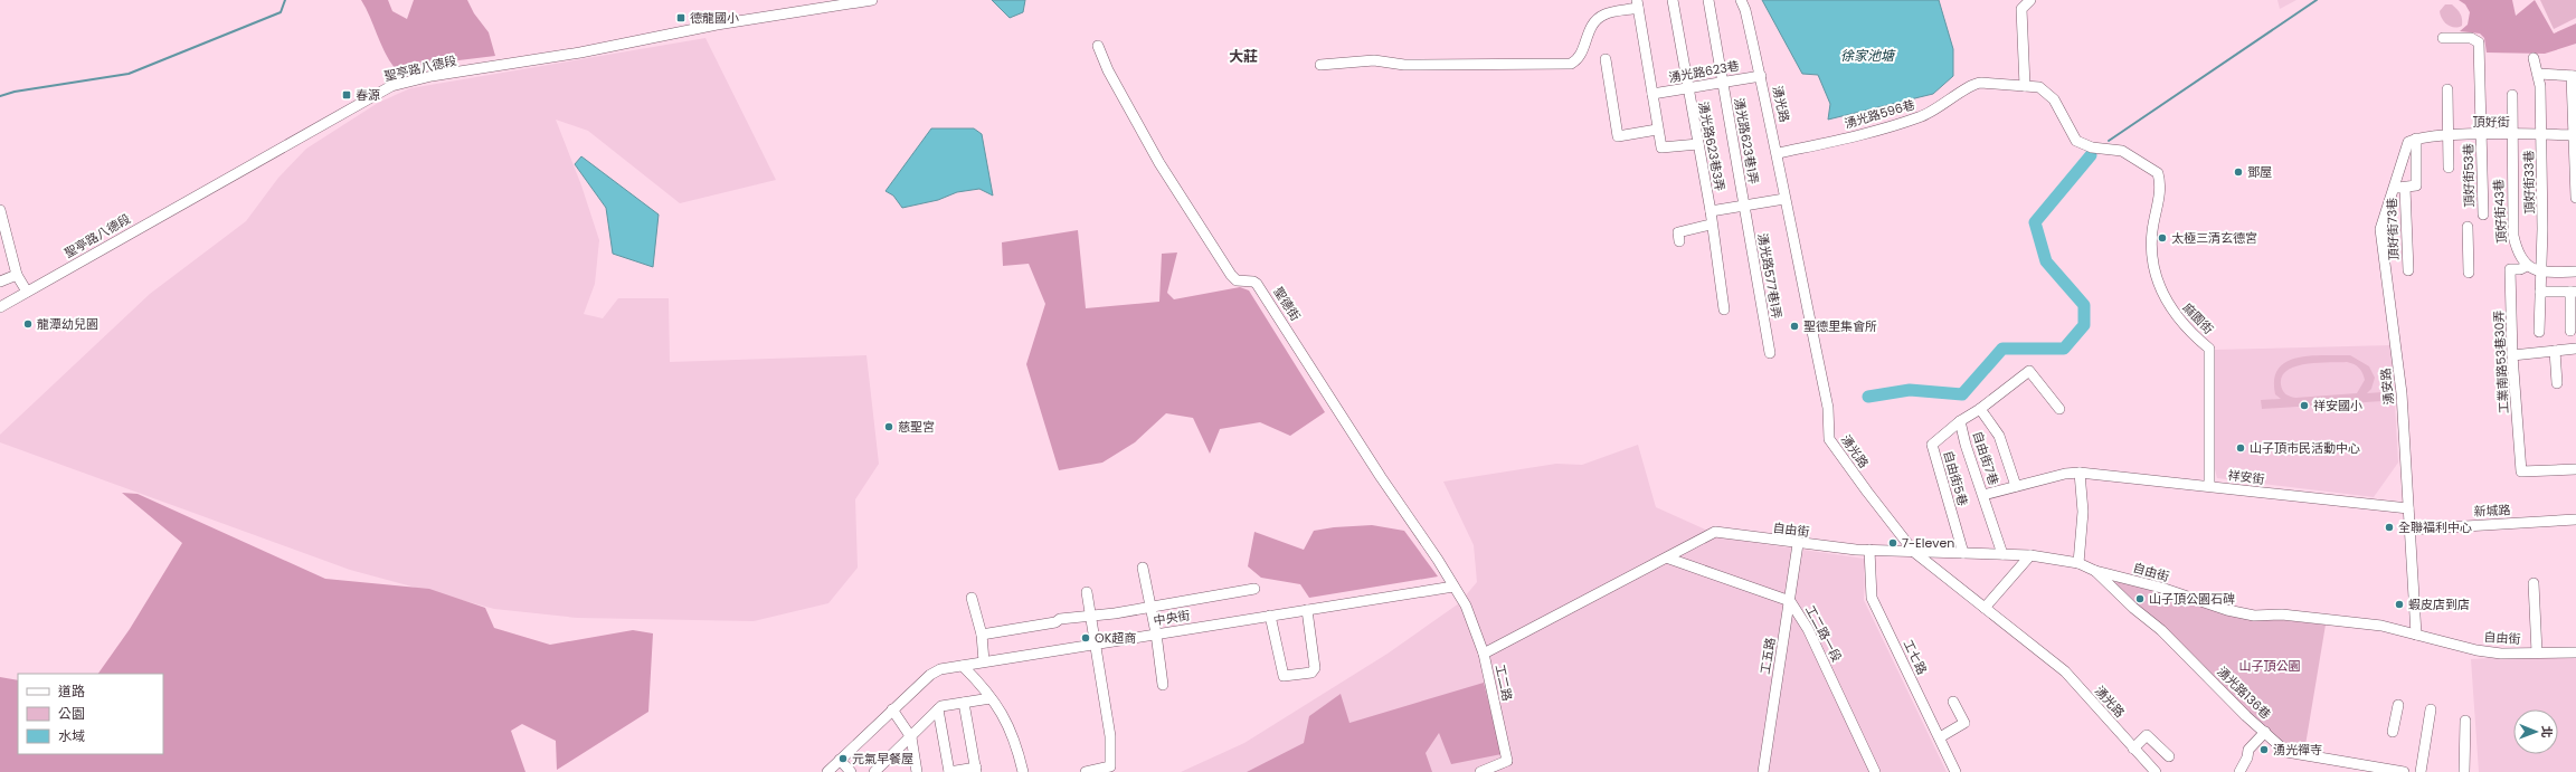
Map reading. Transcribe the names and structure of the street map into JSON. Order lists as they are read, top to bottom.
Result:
{
  "streets": {
    "street": [
      "聖亭路八德段",
      "湧光路623巷",
      "湧光路",
      "湧光路596巷",
      "頂好街",
      "湧光路623巷1弄",
      "湧光路623巷3弄",
      "頂好街53巷",
      "頂好街33巷",
      "頂好街43巷",
      "頂好街73巷",
      "湧光路577巷1弄",
      "聖德街",
      "麻園街",
      "工業南路53巷30弄",
      "湧安路",
      "自由街7巷",
      "祥安街",
      "自由街5巷",
      "新城路",
      "自由街",
      "中央街",
      "工二路一段",
      "工五路",
      "工七路",
      "工二路",
      "湧光路136巷"
    ]
  },
  "crossings": [
    ["湧光路623巷", "湧光路"],
    ["湧光路623巷", "湧光路623巷1弄"],
    ["湧光路623巷", "湧光路623巷3弄"],
    ["湧光路", "湧光路596巷"],
    ["湧光路", "自由街"],
    ["湧光路596巷", "麻園街"],
    ["頂好街", "頂好街53巷"],
    ["頂好街", "頂好街33巷"],
    ["頂好街", "頂好街43巷"],
    ["頂好街", "頂好街73巷"],
    ["頂好街", "湧安路"],
    ["湧光路623巷1弄", "湧光路577巷1弄"],
    ["頂好街43巷", "工業南路53巷30弄"],
    ["頂好街73巷", "湧安路"],
    ["聖德街", "中央街"],
    ["聖德街", "工二路"],
    ["麻園街", "祥安街"],
    ["湧安路", "祥安街"],
    ["湧安路", "新城路"],
    ["湧安路", "自由街"],
    ["自由街7巷", "祥安街"],
    ["自由街7巷", "自由街5巷"],
    ["自由街7巷", "自由街"],
    ["自由街5巷", "自由街"],
    ["自由街", "工二路一段"],
    ["自由街", "工五路"],
    ["自由街", "工七路"],
    ["自由街", "湧光路136巷"],
    ["中央街", "工二路"],
    ["工二路一段", "工五路"]
  ],
  "districts": ["大莊"],
  "water": ["徐家池塘"],
  "parks": ["山子頂公園"],
  "places": {
    "transit": ["德龍國小", "春源"],
    "other": [
      "鄧屋",
      "太極三清玄德宮",
      "龍潭幼兒園",
      "聖德里集會所",
      "祥安國小",
      "慈聖宮",
      "山子頂市民活動中心",
      "全聯福利中心",
      "7-Eleven",
      "山子頂公園石碑",
      "蝦皮店到店",
      "OK超商",
      "湧光禪寺",
      "元氣早餐屋"
    ]
  },
  "legend": ["道路", "公園", "水域"],
  "north": "right"
}
